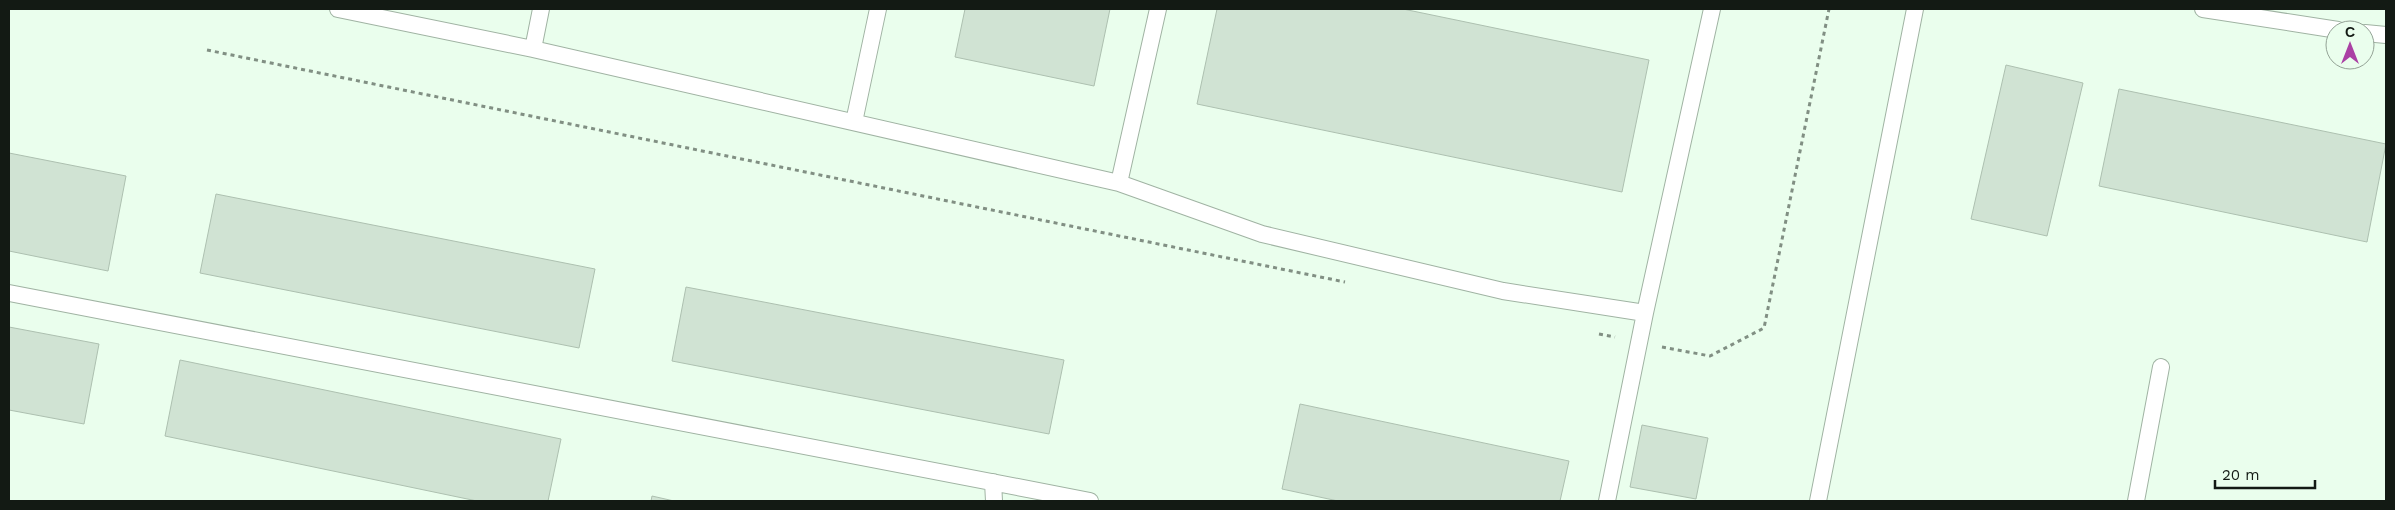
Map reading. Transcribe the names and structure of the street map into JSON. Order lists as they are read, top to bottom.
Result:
{
  "scale_bar": "20 m",
  "north": "top"
}
